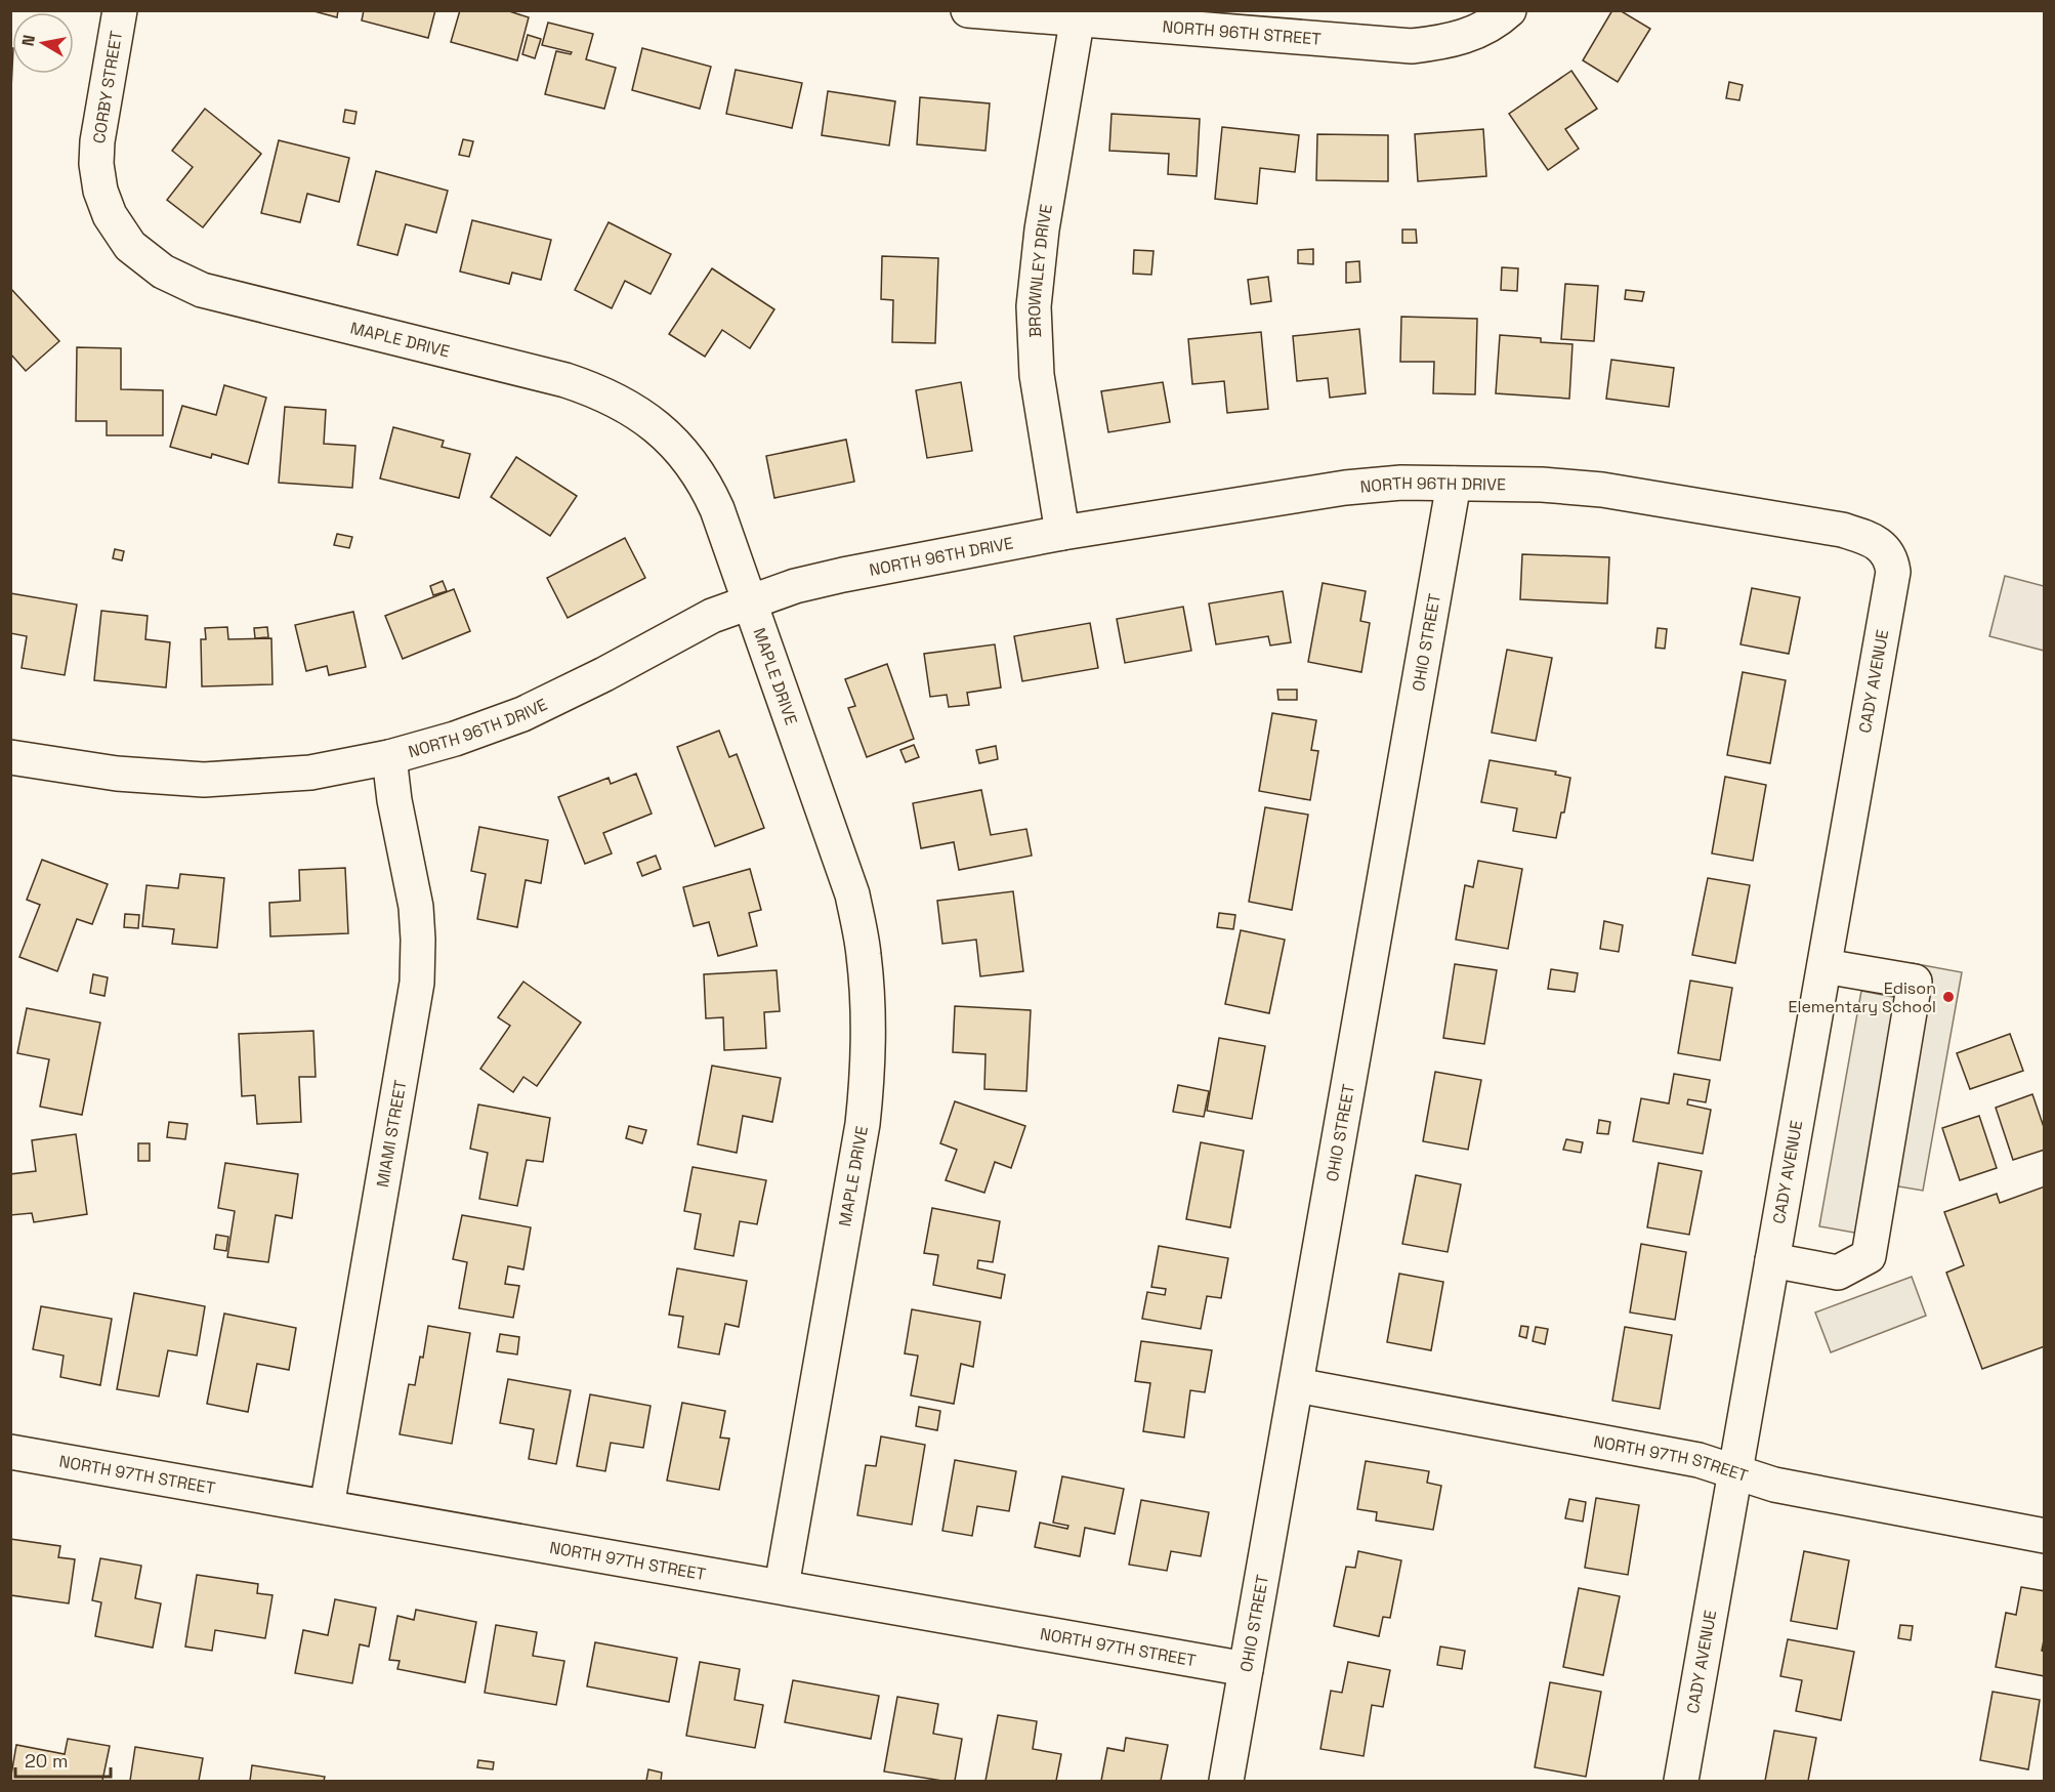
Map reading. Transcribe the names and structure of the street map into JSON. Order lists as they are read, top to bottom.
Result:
{
  "streets": {
    "street": [
      "NORTH 96TH STREET",
      "CORBY STREET",
      "BROWNLEY DRIVE",
      "MAPLE DRIVE",
      "NORTH 96TH DRIVE",
      "OHIO STREET",
      "CADY AVENUE",
      "MIAMI STREET",
      "NORTH 97TH STREET"
    ]
  },
  "crossings": [
    ["NORTH 96TH STREET", "BROWNLEY DRIVE"],
    ["CORBY STREET", "MAPLE DRIVE"],
    ["BROWNLEY DRIVE", "NORTH 96TH DRIVE"],
    ["MAPLE DRIVE", "NORTH 96TH DRIVE"],
    ["MAPLE DRIVE", "NORTH 97TH STREET"],
    ["NORTH 96TH DRIVE", "OHIO STREET"],
    ["NORTH 96TH DRIVE", "CADY AVENUE"],
    ["NORTH 96TH DRIVE", "MIAMI STREET"],
    ["OHIO STREET", "NORTH 97TH STREET"],
    ["CADY AVENUE", "NORTH 97TH STREET"],
    ["MIAMI STREET", "NORTH 97TH STREET"]
  ],
  "places": ["Edison Elementary School"],
  "scale_bar": "20 m",
  "north": "left"
}
